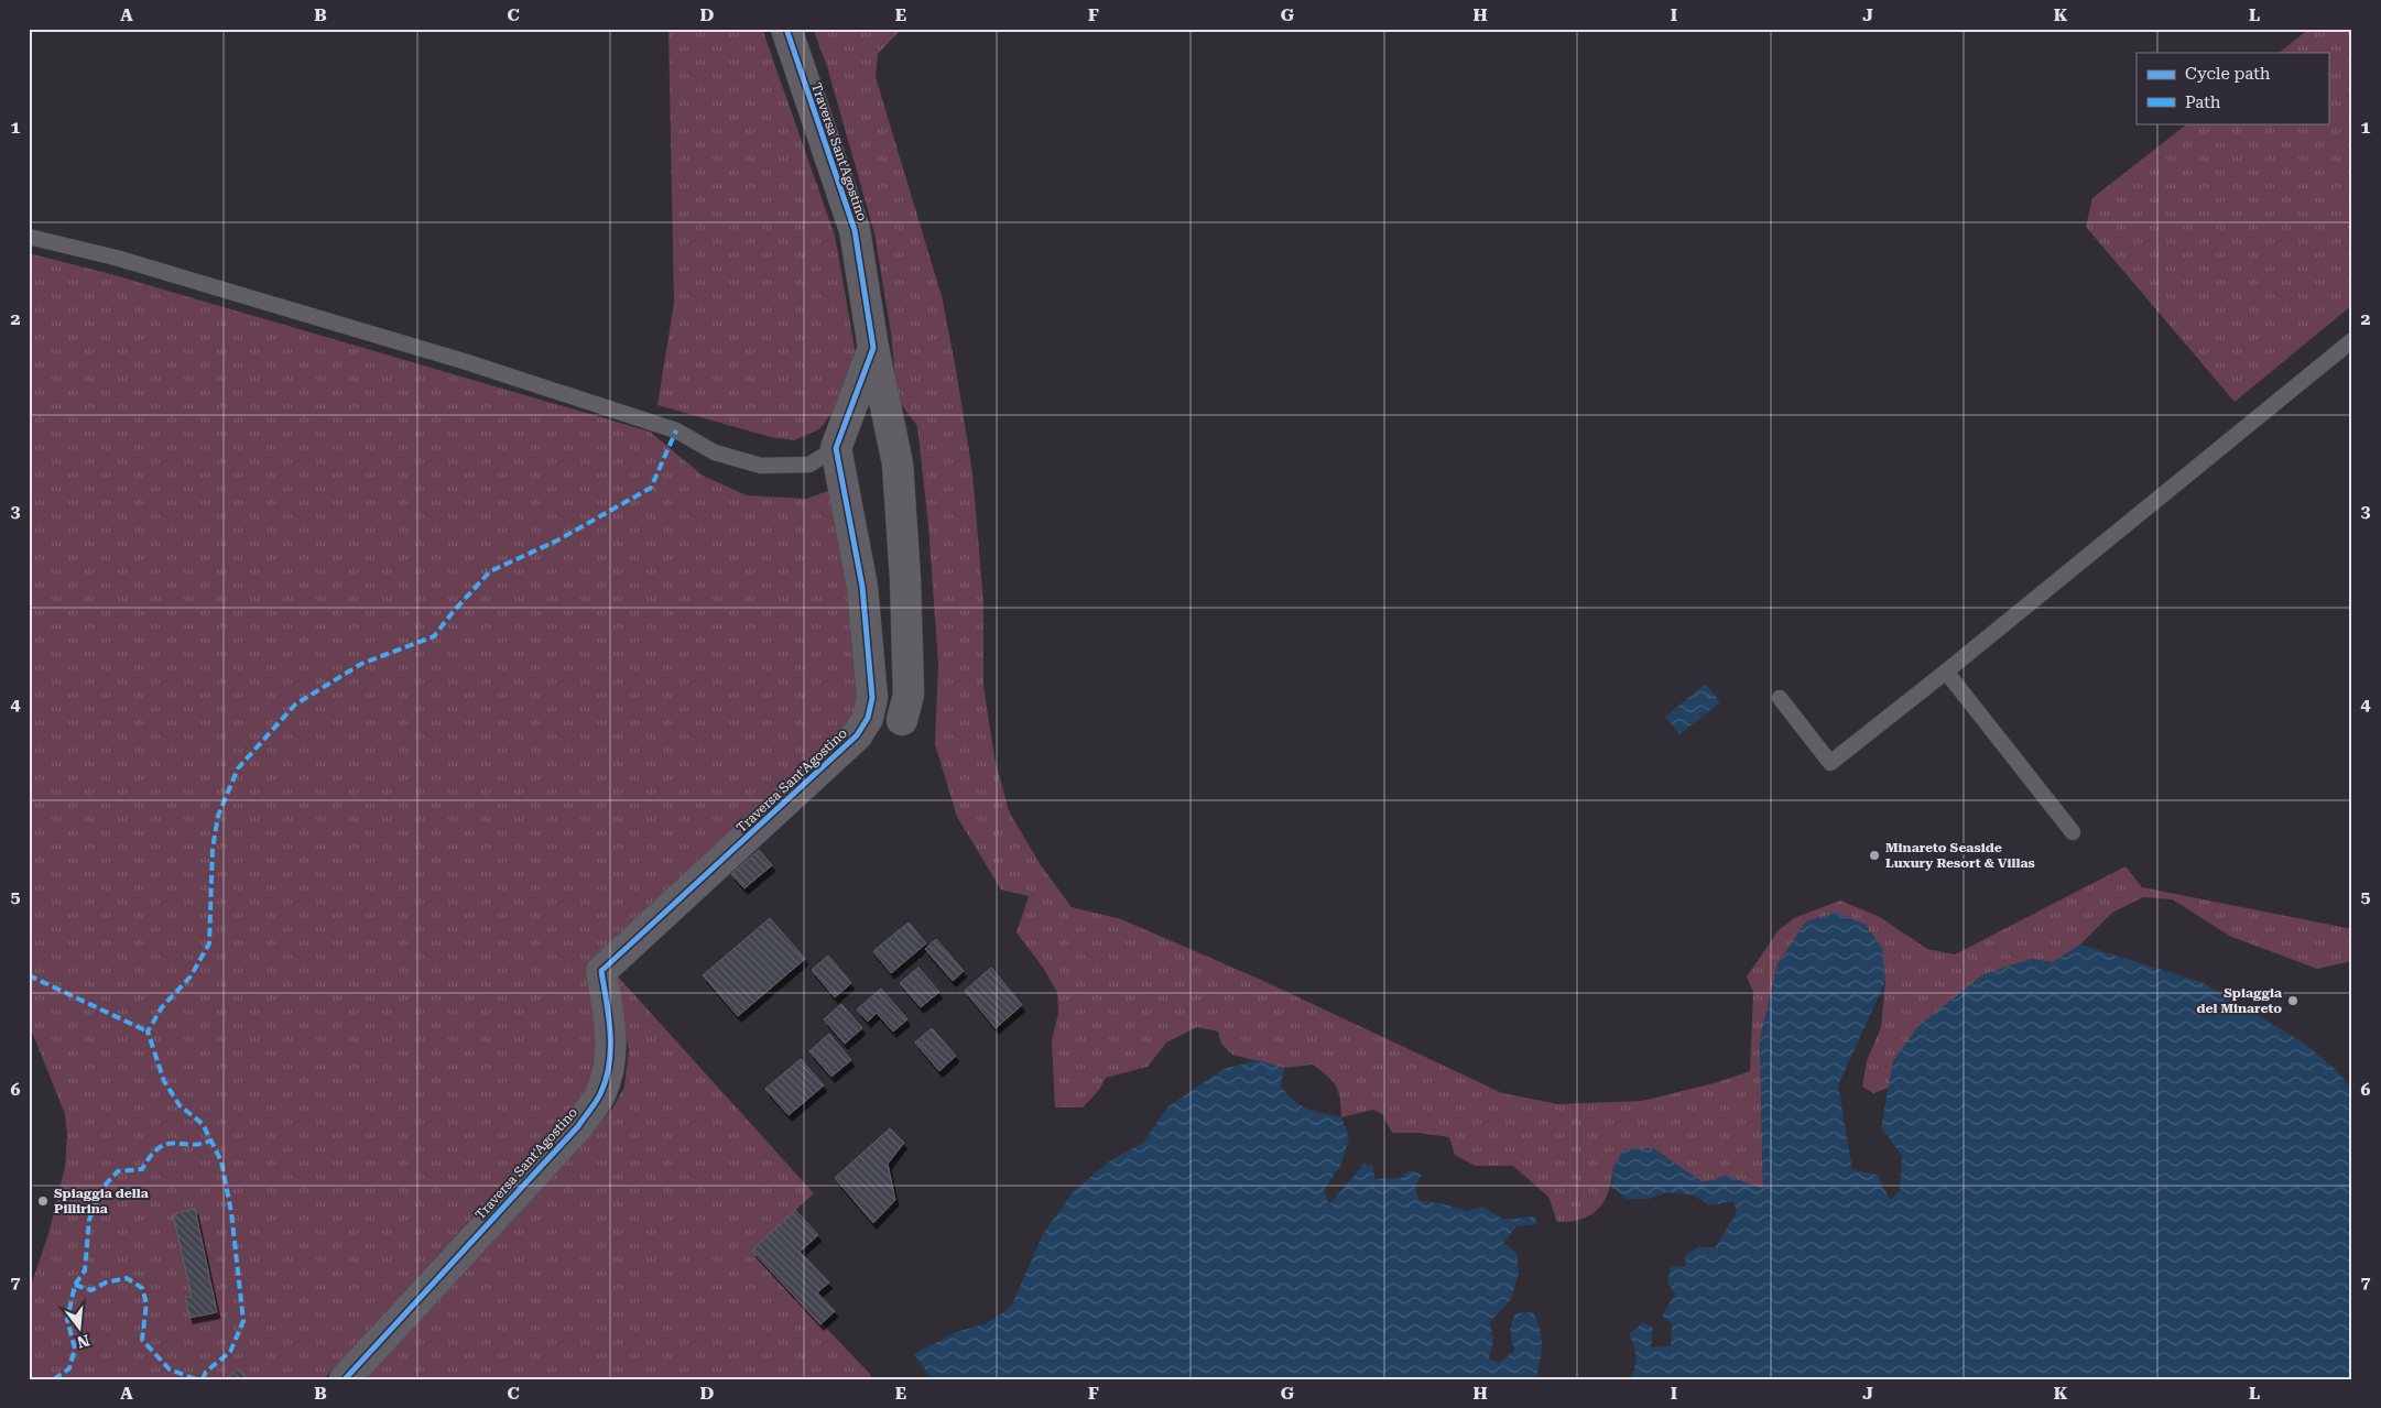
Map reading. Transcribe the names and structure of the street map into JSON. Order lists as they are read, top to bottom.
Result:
{
  "streets": {
    "street": ["Traversa Sant'Agostino"]
  },
  "places": ["Minareto Seaside Luxury Resort & Villas", "Spiaggia del Minareto", "Spiaggia della Pillirina"],
  "legend": ["Cycle path", "Path"],
  "north": "bottom",
  "grid": {
    "columns": [
      "A",
      "B",
      "C",
      "D",
      "E",
      "F",
      "G",
      "H",
      "I",
      "J",
      "K",
      "L"
    ],
    "rows": [
      "1",
      "2",
      "3",
      "4",
      "5",
      "6",
      "7"
    ]
  }
}
